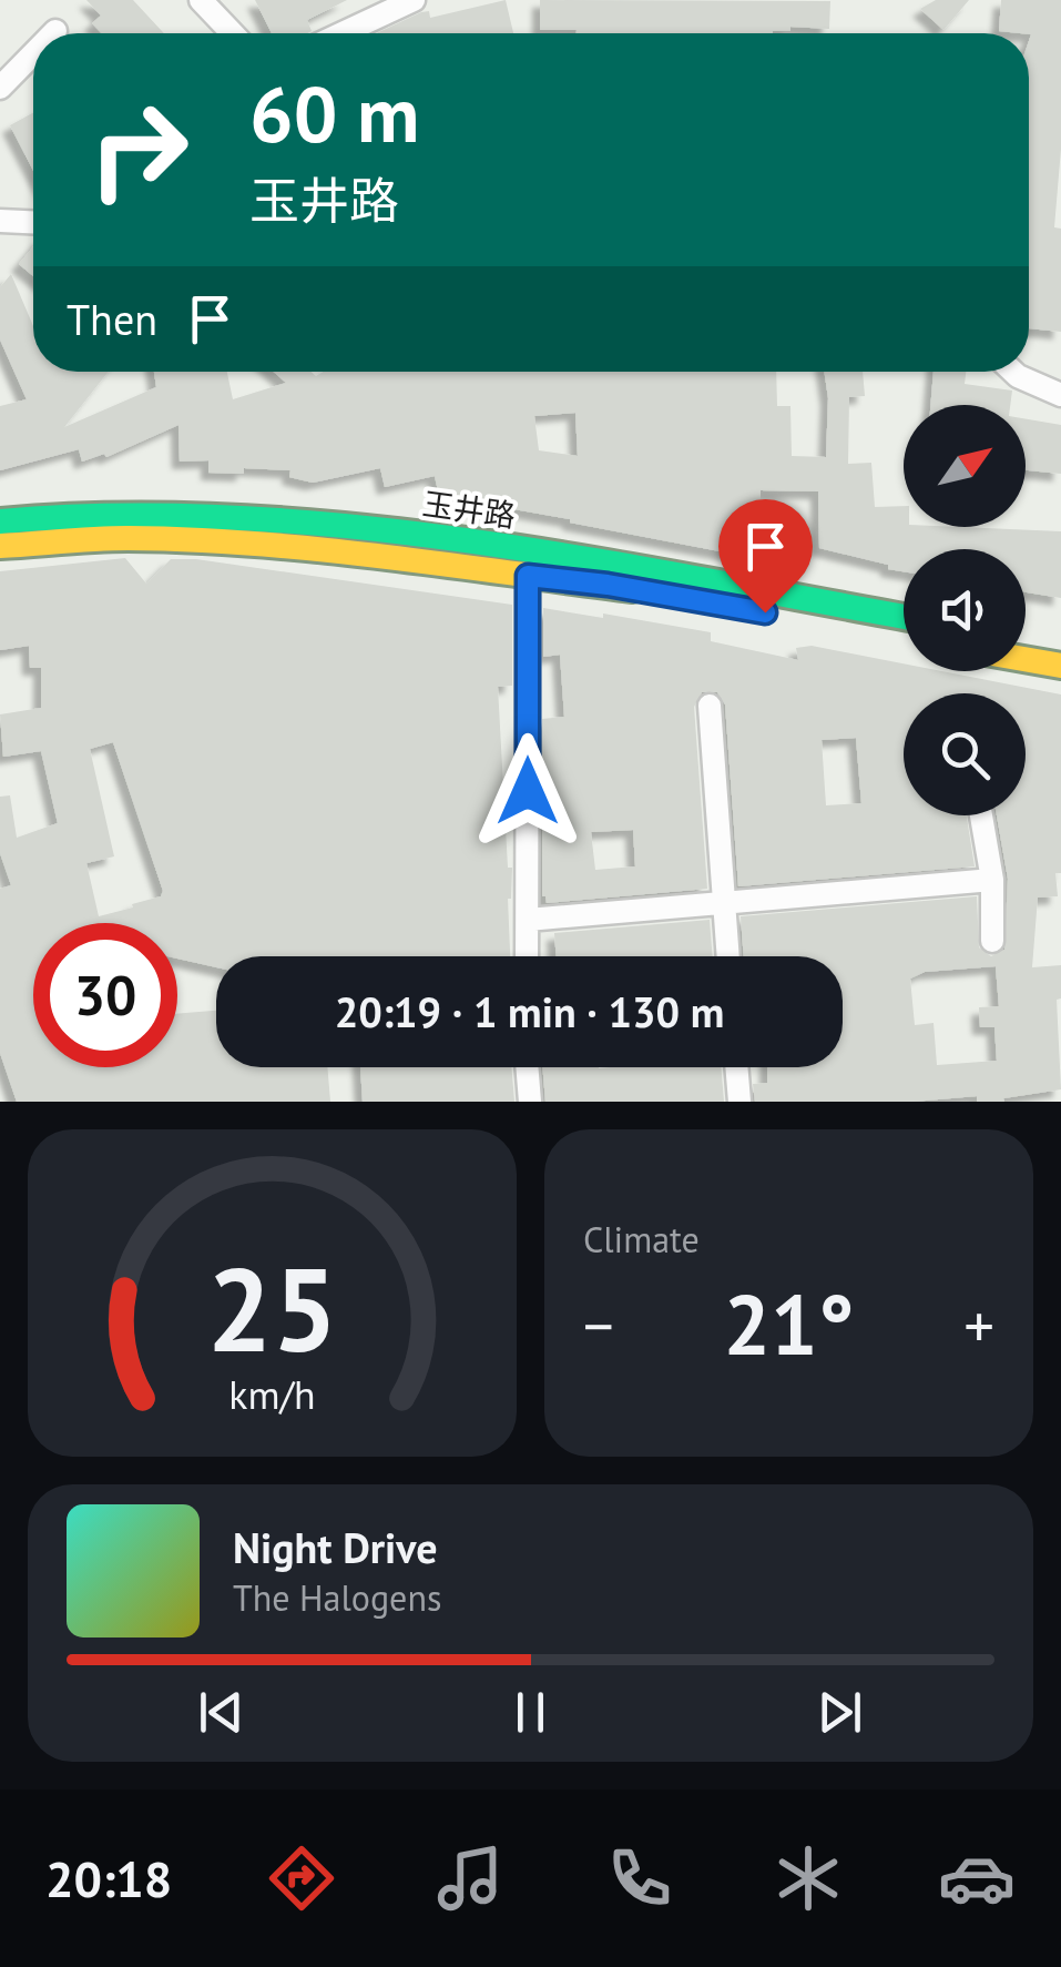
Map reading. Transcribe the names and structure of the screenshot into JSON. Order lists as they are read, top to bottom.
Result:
{
  "streets": {
    "street": ["玉井路"]
  },
  "north": "top right",
  "page": {
    "turn": ["60 m", "玉井路"],
    "then": "Then",
    "limit": "30",
    "trip": "20:19 · 1 min · 130 m",
    "tile": "Climate",
    "heat": ["−", "21°", "+"],
    "song": ["Night Drive", "The Halogens"],
    "tabs": "20:18",
    "gauge": ["25", "km/h"]
  }
}
